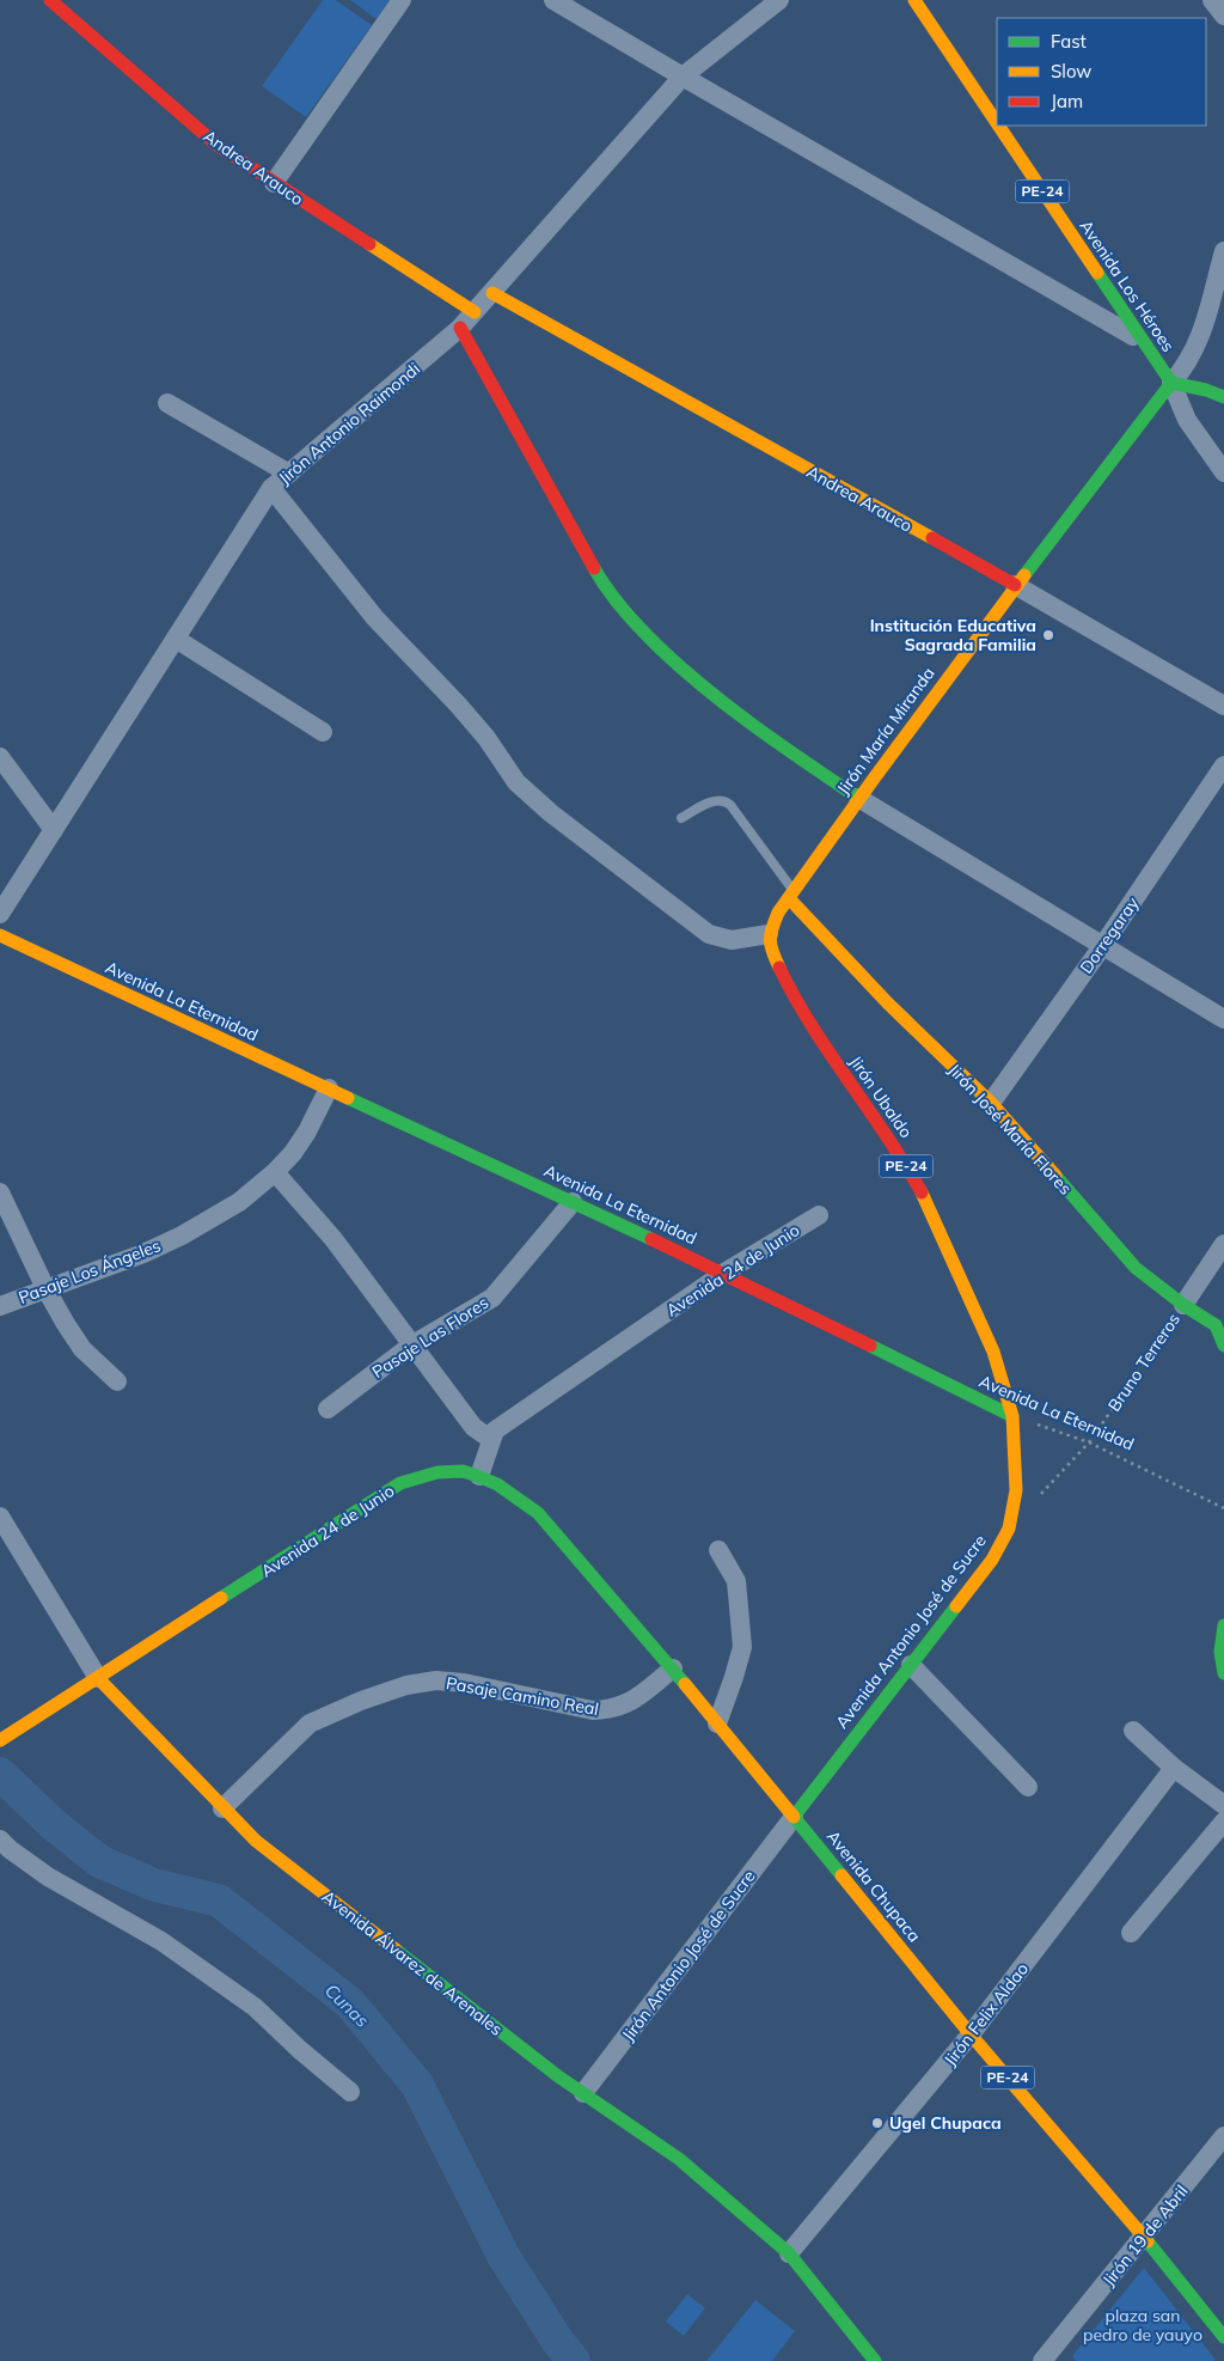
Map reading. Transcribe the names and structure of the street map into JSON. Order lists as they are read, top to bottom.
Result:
{
  "streets": {
    "main road": [
      "Andrea Arauco",
      "PE-24",
      "Avenida Los Héroes",
      "Jirón María Miranda",
      "Avenida La Eternidad",
      "Jirón Ubaldo",
      "Jirón José María Flores",
      "Avenida 24 de Junio",
      "Avenida Antonio José de Sucre",
      "Avenida Chupaca",
      "Avenida Álvarez de Arenales"
    ],
    "street": [
      "Jirón Antonio Raimondi",
      "Dorregaray",
      "Pasaje Los Ángeles",
      "Pasaje Las Flores",
      "Bruno Terreros",
      "Pasaje Camino Real",
      "Jirón Antonio José de Sucre",
      "Jirón Felix Aldao",
      "Jirón 19 de Abril"
    ]
  },
  "crossings": [
    ["Andrea Arauco", "Jirón Antonio Raimondi"],
    ["Andrea Arauco", "Jirón María Miranda"],
    ["Avenida Los Héroes", "Jirón María Miranda"],
    ["Jirón María Miranda", "Jirón Ubaldo"],
    ["Jirón María Miranda", "Jirón José María Flores"],
    ["Dorregaray", "Jirón José María Flores"],
    ["Avenida La Eternidad", "Jirón Ubaldo"],
    ["Avenida La Eternidad", "Avenida 24 de Junio"],
    ["Avenida La Eternidad", "Pasaje Los Ángeles"],
    ["Avenida La Eternidad", "Pasaje Las Flores"],
    ["Avenida La Eternidad", "Bruno Terreros"],
    ["Avenida La Eternidad", "Avenida Antonio José de Sucre"],
    ["Jirón Ubaldo", "Avenida Antonio José de Sucre"],
    ["Jirón José María Flores", "Bruno Terreros"],
    ["Avenida 24 de Junio", "Avenida Chupaca"],
    ["Avenida 24 de Junio", "Avenida Álvarez de Arenales"],
    ["Avenida Antonio José de Sucre", "Avenida Chupaca"],
    ["Avenida Antonio José de Sucre", "Jirón Antonio José de Sucre"],
    ["Pasaje Camino Real", "Avenida Chupaca"],
    ["Pasaje Camino Real", "Avenida Álvarez de Arenales"],
    ["Avenida Chupaca", "Jirón Antonio José de Sucre"],
    ["Avenida Chupaca", "Jirón Felix Aldao"],
    ["Avenida Chupaca", "Jirón 19 de Abril"],
    ["Jirón Antonio José de Sucre", "Avenida Álvarez de Arenales"],
    ["Avenida Álvarez de Arenales", "Jirón Felix Aldao"]
  ],
  "water": ["Cunas"],
  "parks": ["plaza san pedro de yauyo"],
  "places": ["Institución Educativa Sagrada Familia", "Ugel Chupaca"],
  "legend": ["Fast", "Slow", "Jam"]
}
